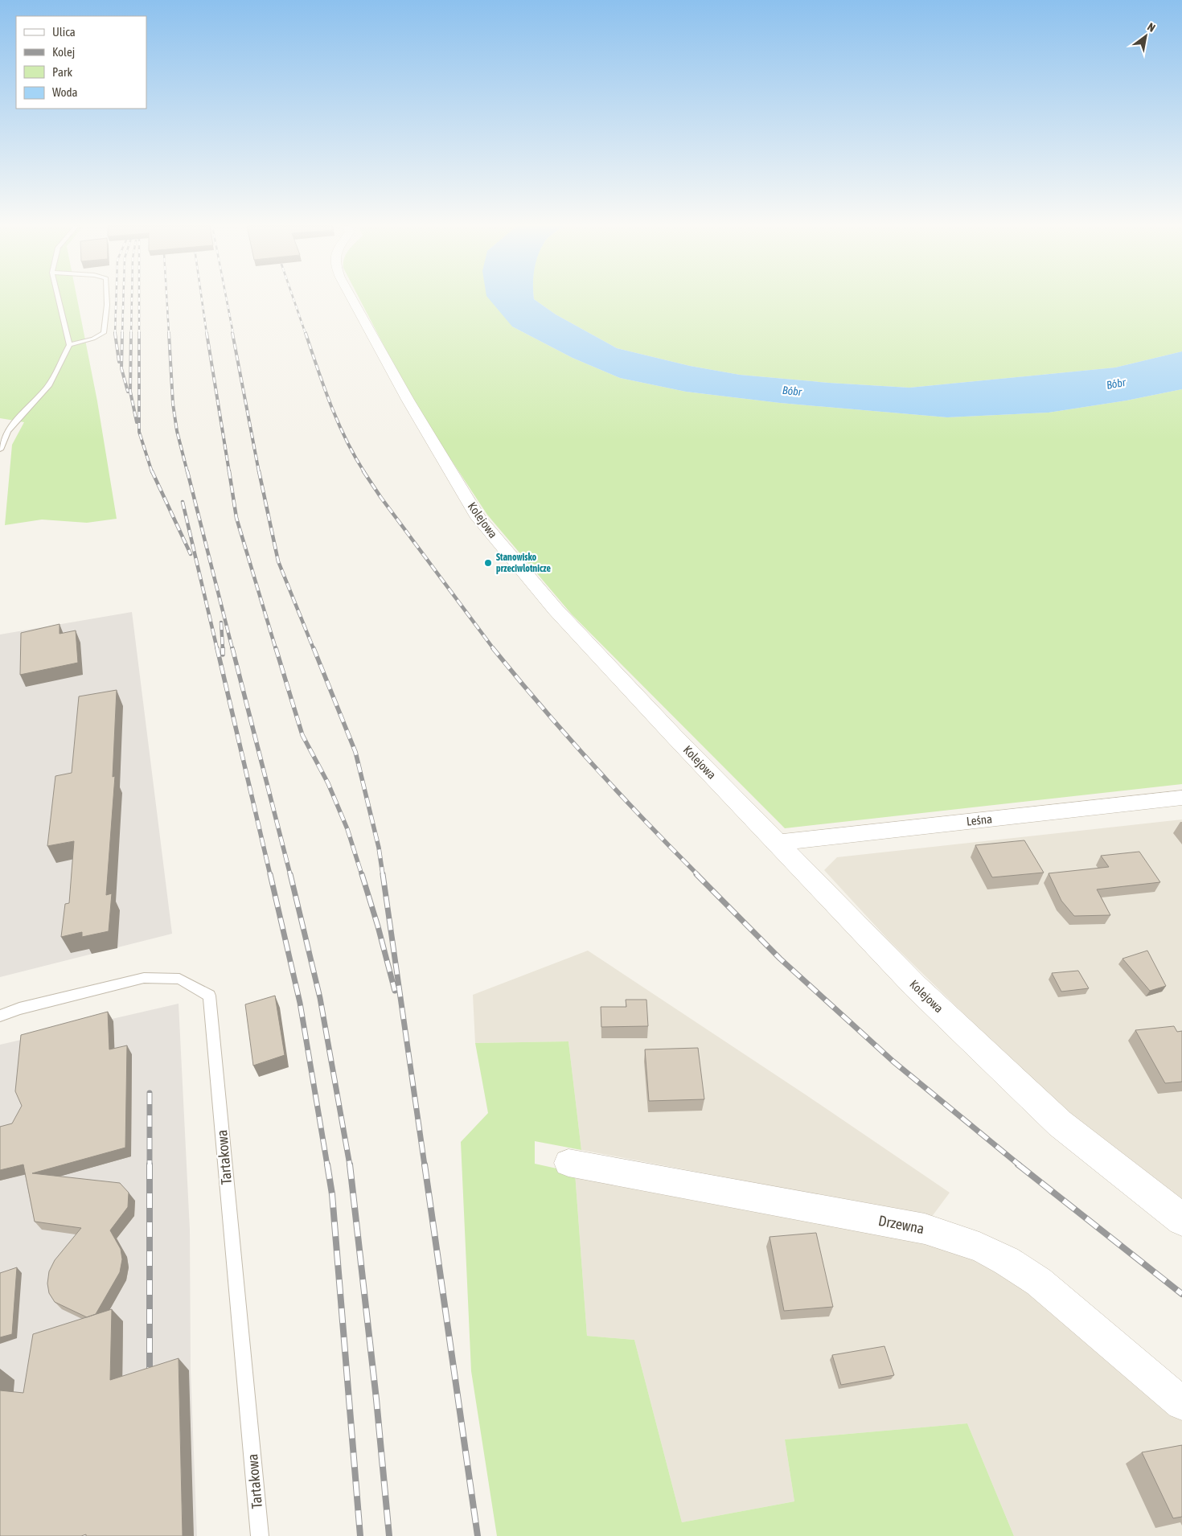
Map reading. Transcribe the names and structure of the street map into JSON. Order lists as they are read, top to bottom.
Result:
{
  "streets": {
    "street": ["Kolejowa", "Leśna", "Drzewna"],
    "lane": ["Tartakowa"]
  },
  "crossings": [
    ["Kolejowa", "Leśna"]
  ],
  "water": ["Bóbr"],
  "places": ["Stanowisko przeciwlotnicze"],
  "legend": [
    "Ulica",
    "Kolej",
    "Park",
    "Woda"
  ],
  "north": "top right"
}
